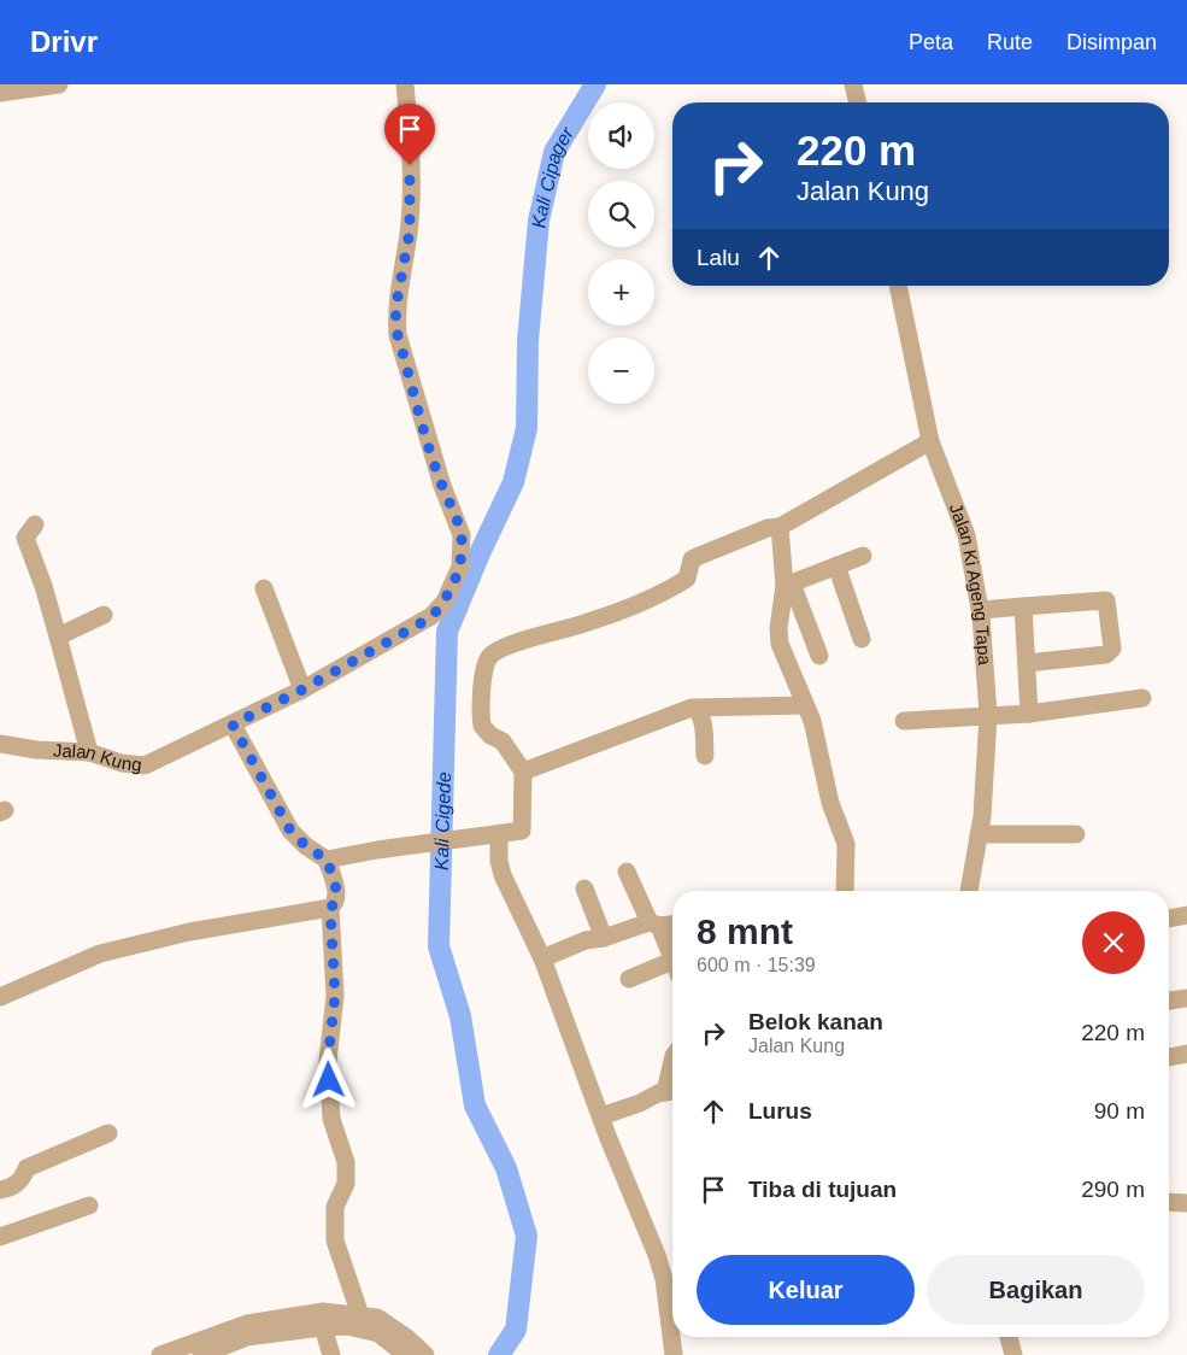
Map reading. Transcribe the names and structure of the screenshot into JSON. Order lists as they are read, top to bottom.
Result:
{
  "streets": {
    "street": ["Jalan Ki Ageng Tapa", "Jalan Kung"]
  },
  "water": ["Kali Cipager", "Kali Cigede"],
  "page": {
    "header": "Drivr",
    "nav": ["Peta", "Rute", "Disimpan"],
    "map_buttons": ["+", "−"],
    "turn": ["220 m", "Jalan Kung"],
    "then": "Lalu",
    "heading": ["8 mnt", "600 m · 15:39"],
    "list": [
      {
        "name": "Belok kanan",
        "note": "Jalan Kung",
        "value": "220 m"
      },
      {
        "name": "Lurus",
        "value": "90 m"
      },
      {
        "name": "Tiba di tujuan",
        "value": "290 m"
      }
    ],
    "buttons": ["Keluar", "Bagikan"]
  }
}
